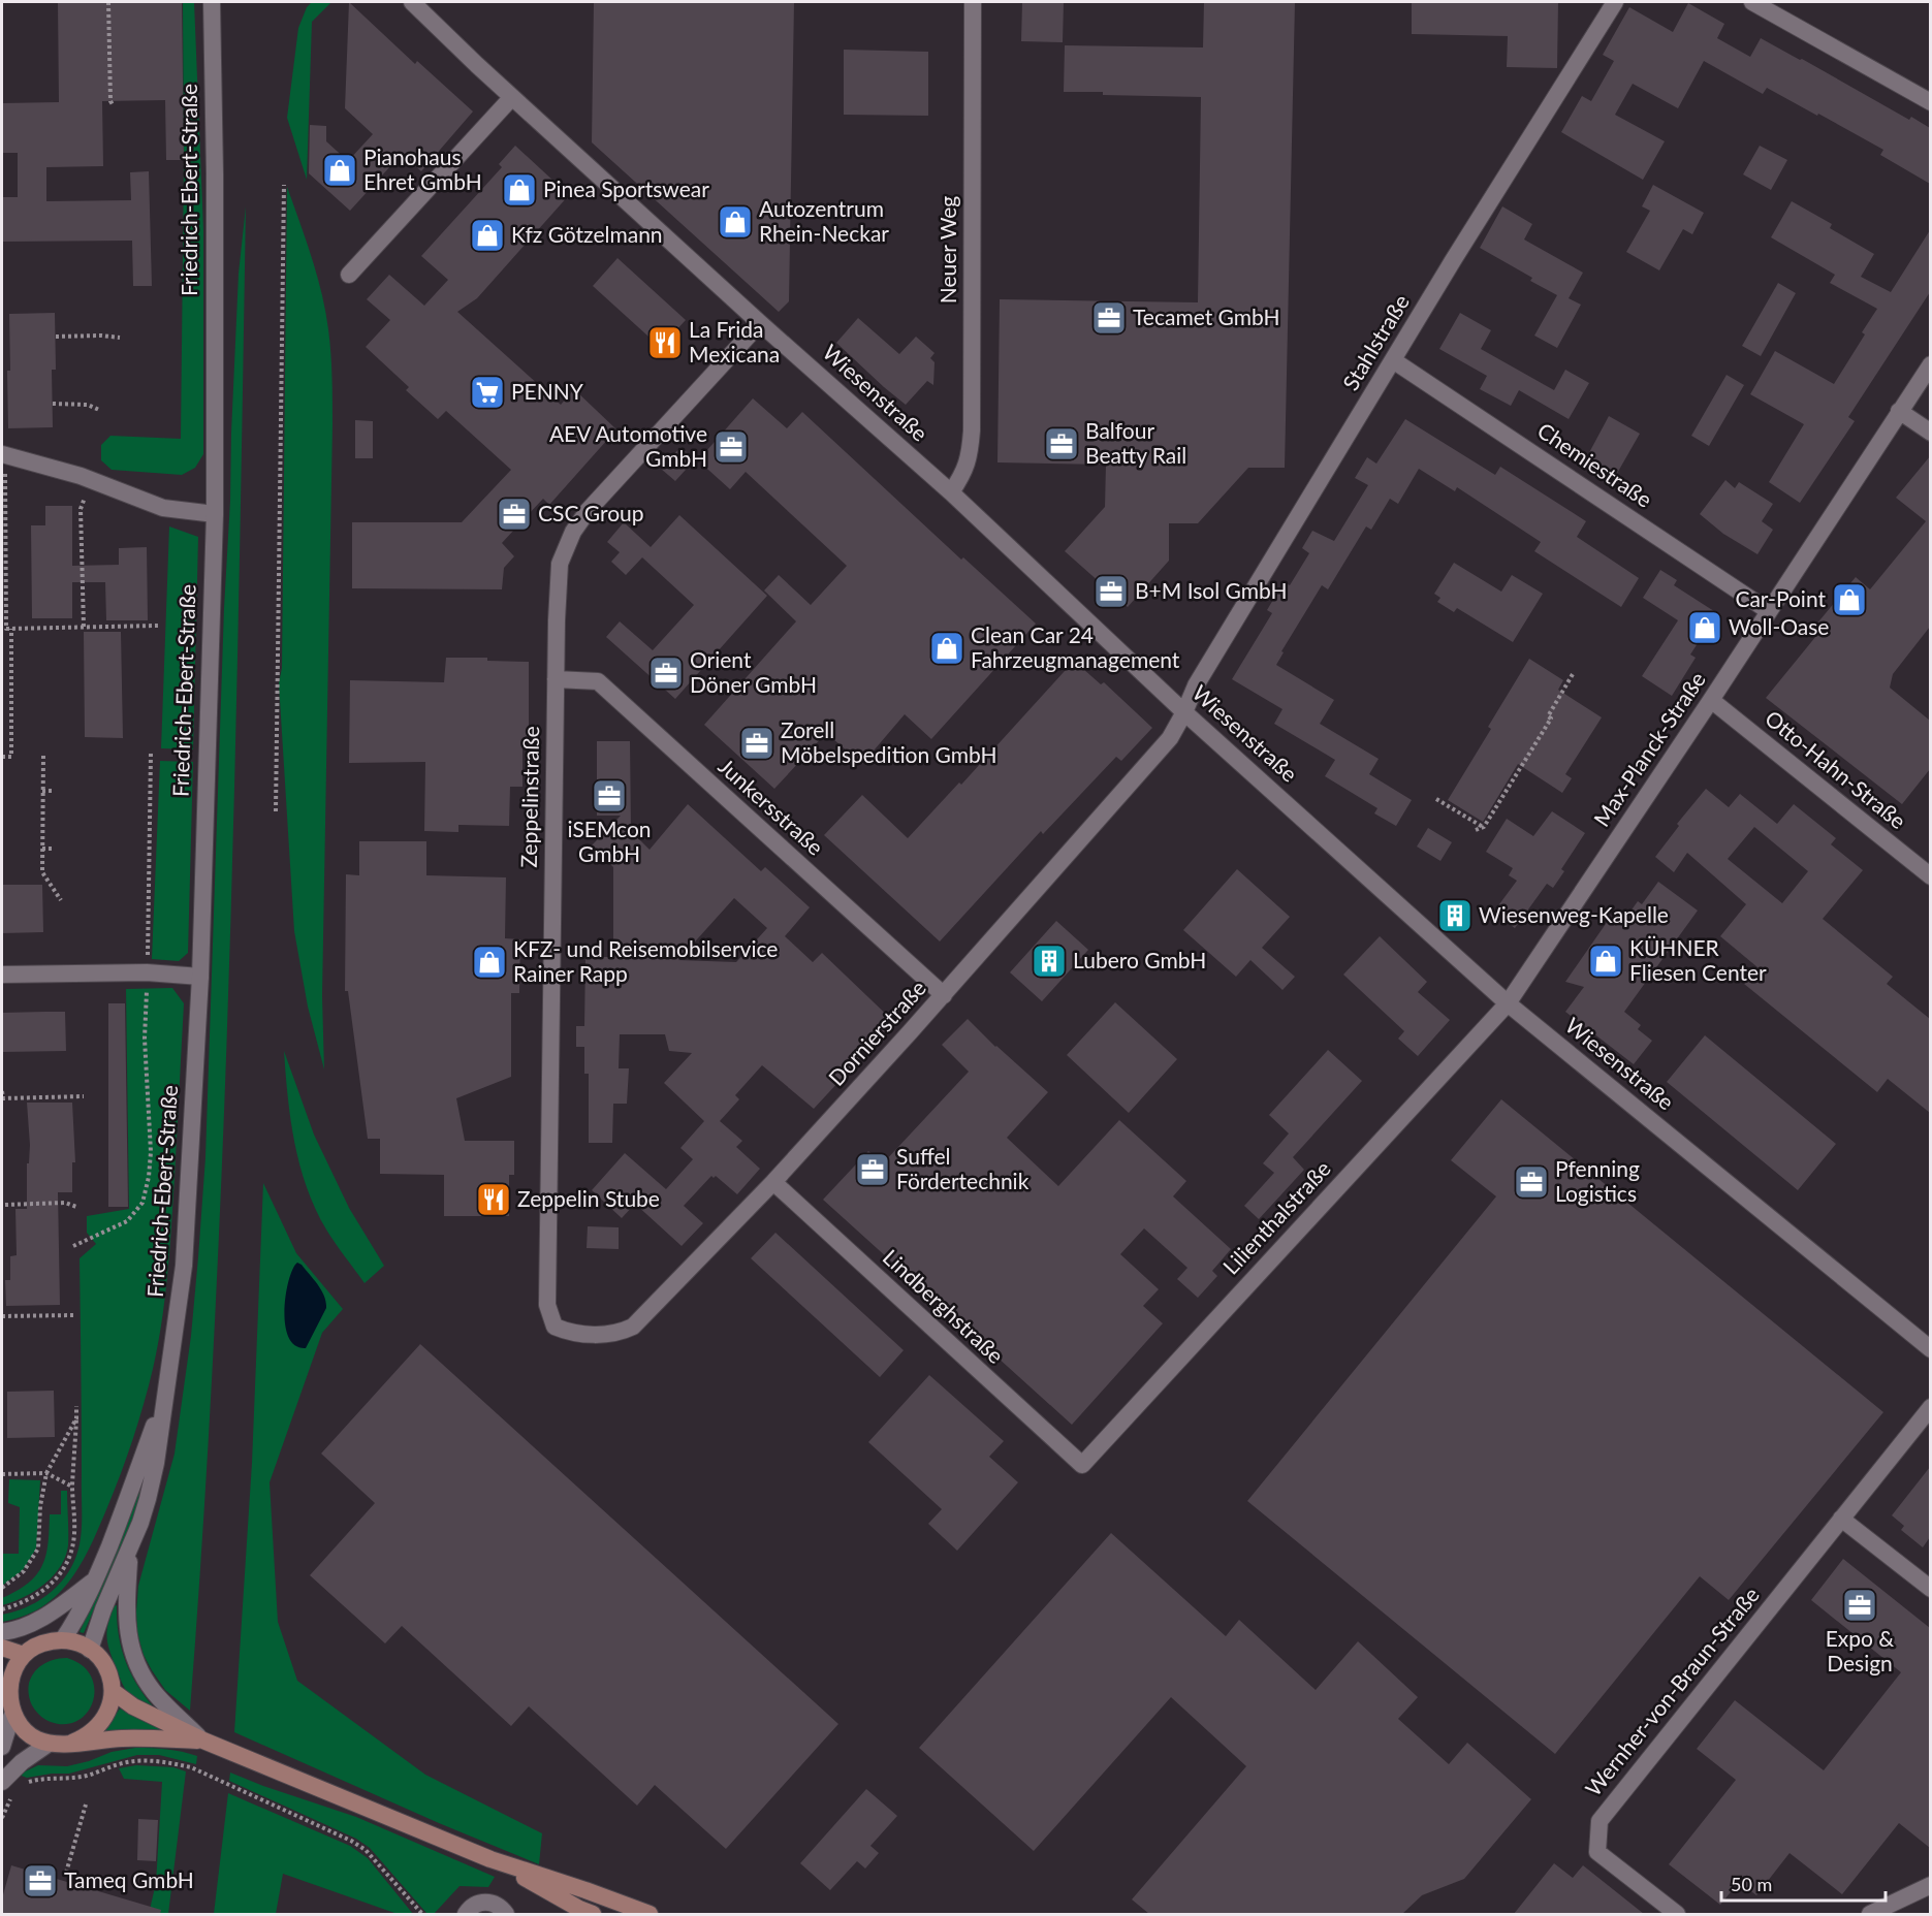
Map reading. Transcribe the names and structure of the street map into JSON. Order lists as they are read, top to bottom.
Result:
{
  "streets": {
    "street": [
      "Friedrich-Ebert-Straße",
      "Neuer Weg",
      "Stahlstraße",
      "Wiesenstraße",
      "Chemiestraße",
      "Max-Planck-Straße",
      "Otto-Hahn-Straße",
      "Zeppelinstraße",
      "Junkersstraße",
      "Dornierstraße",
      "Lilienthalstraße",
      "Lindberghstraße",
      "Wernher-von-Braun-Straße"
    ]
  },
  "crossings": [
    ["Neuer Weg", "Wiesenstraße"],
    ["Stahlstraße", "Wiesenstraße"],
    ["Stahlstraße", "Chemiestraße"],
    ["Stahlstraße", "Dornierstraße"],
    ["Wiesenstraße", "Max-Planck-Straße"],
    ["Wiesenstraße", "Zeppelinstraße"],
    ["Wiesenstraße", "Dornierstraße"],
    ["Wiesenstraße", "Lilienthalstraße"],
    ["Chemiestraße", "Max-Planck-Straße"],
    ["Max-Planck-Straße", "Otto-Hahn-Straße"],
    ["Max-Planck-Straße", "Lilienthalstraße"],
    ["Zeppelinstraße", "Junkersstraße"],
    ["Zeppelinstraße", "Dornierstraße"],
    ["Junkersstraße", "Dornierstraße"],
    ["Dornierstraße", "Lindberghstraße"],
    ["Lilienthalstraße", "Lindberghstraße"]
  ],
  "places": {
    "shop": [
      "Pianohaus Ehret GmbH",
      "Pinea Sportswear",
      "Autozentrum Rhein-Neckar",
      "Kfz Götzelmann",
      "Car-Point",
      "Woll-Oase",
      "Clean Car 24 Fahrzeugmanagement",
      "KÜHNER Fliesen Center",
      "KFZ- und Reisemobilservice Rainer Rapp"
    ],
    "office": [
      "Tecamet GmbH",
      "Balfour Beatty Rail",
      "AEV Automotive GmbH",
      "CSC Group",
      "B+M Isol GmbH",
      "Orient Döner GmbH",
      "Zorell Möbelspedition GmbH",
      "iSEMcon GmbH",
      "Suffel Fördertechnik",
      "Pfenning Logistics",
      "Expo & Design",
      "Tameq GmbH"
    ],
    "restaurant": ["La Frida Mexicana", "Zeppelin Stube"],
    "supermarket": ["PENNY"],
    "building": ["Wiesenweg-Kapelle", "Lubero GmbH"]
  },
  "scale_bar": "50 m"
}
